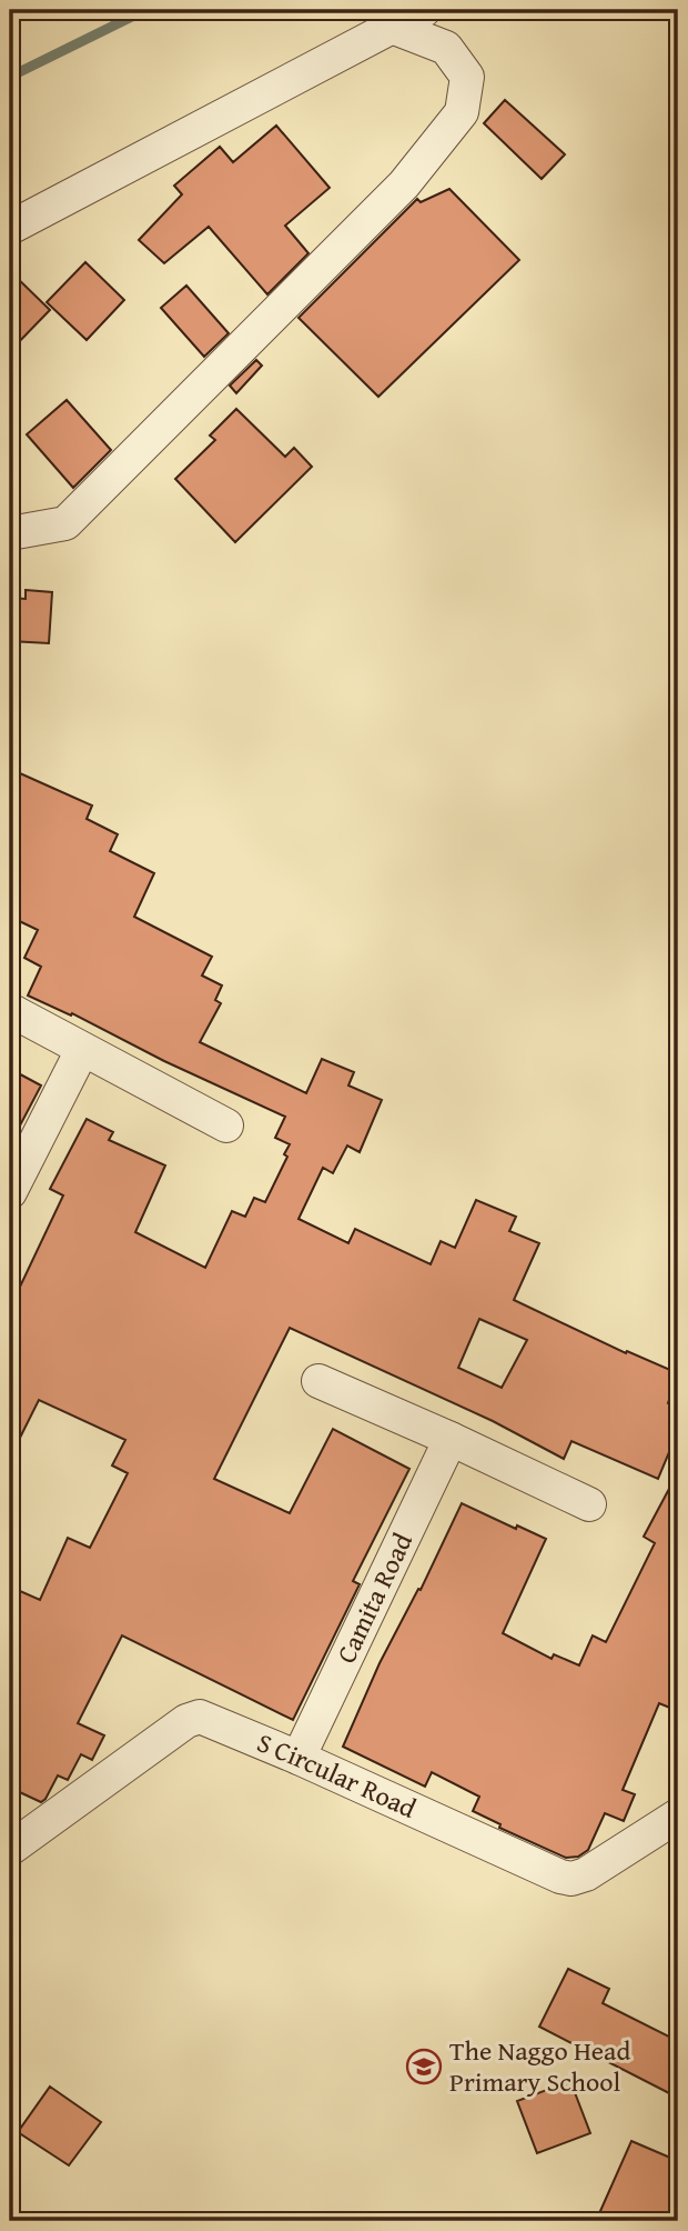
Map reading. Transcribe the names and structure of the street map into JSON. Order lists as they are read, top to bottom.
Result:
{
  "streets": {
    "street": ["Camita Road", "S Circular Road"]
  },
  "crossings": [
    ["Camita Road", "S Circular Road"]
  ],
  "places": {
    "school or university": ["The Naggo Head Primary School"]
  }
}
